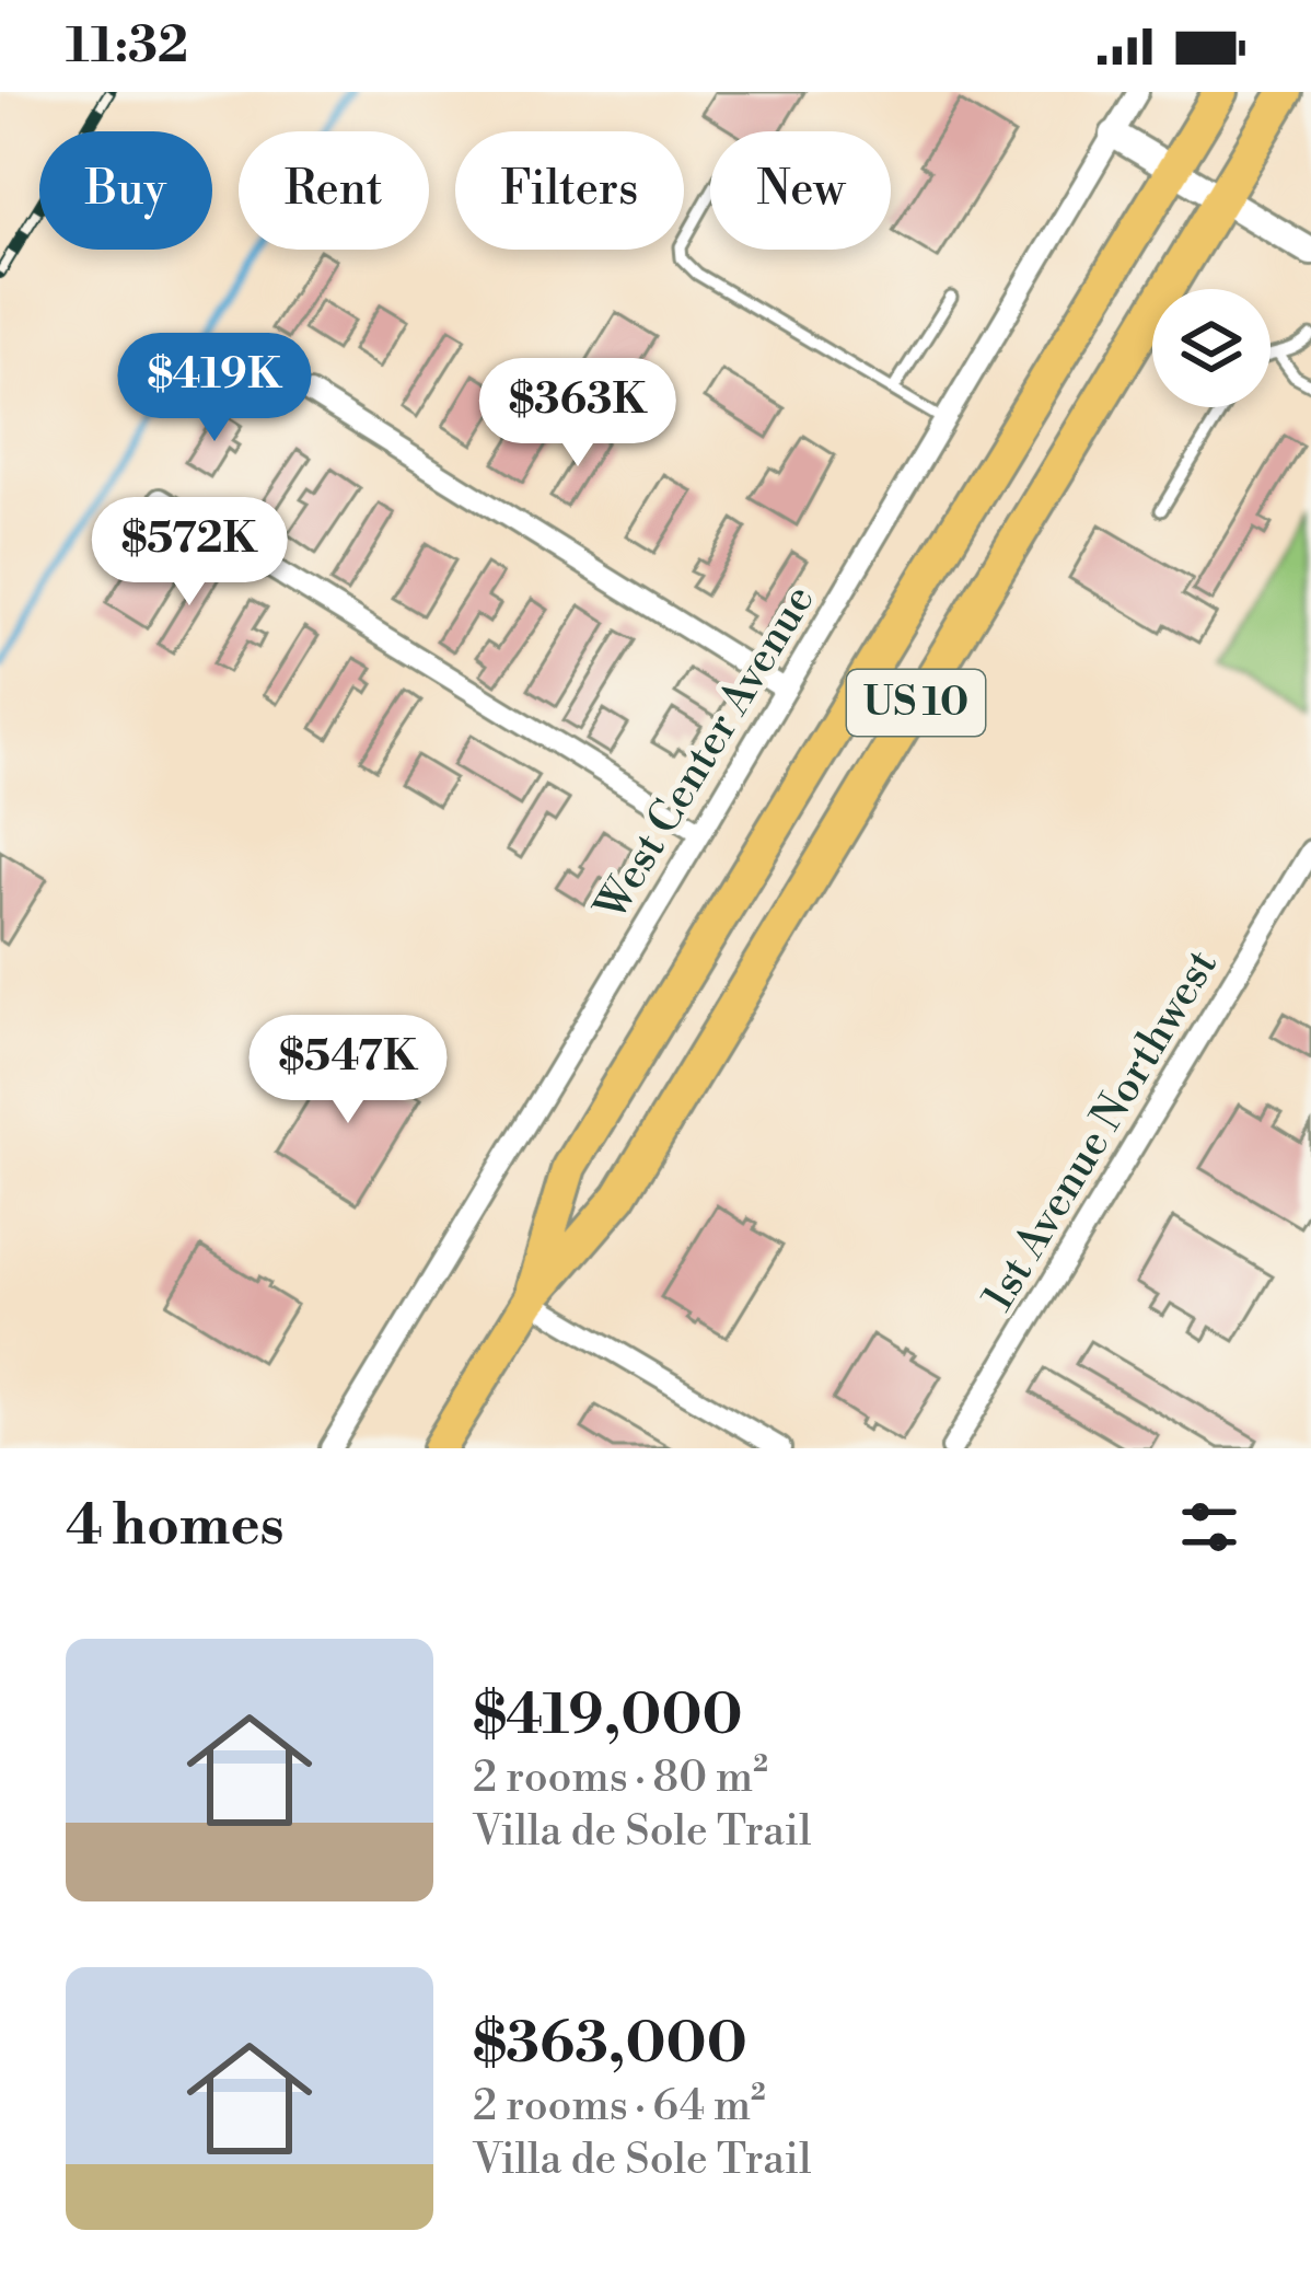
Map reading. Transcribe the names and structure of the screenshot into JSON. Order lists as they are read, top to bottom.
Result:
{
  "streets": {
    "main road": ["US 10"],
    "street": ["West Center Avenue", "1st Avenue Northwest"]
  },
  "page": {
    "status": "11:32",
    "chip": [
      "Buy",
      "Rent",
      "Filters",
      "New"
    ],
    "price": [
      "$419K",
      "$363K",
      "$572K",
      "$547K"
    ],
    "heading": "4 homes",
    "list": [
      {
        "name": "$419,000",
        "note": "2 rooms · 80 m² · Villa de Sole Trail"
      },
      {
        "name": "$363,000",
        "note": "2 rooms · 64 m² · Villa de Sole Trail"
      }
    ]
  }
}
